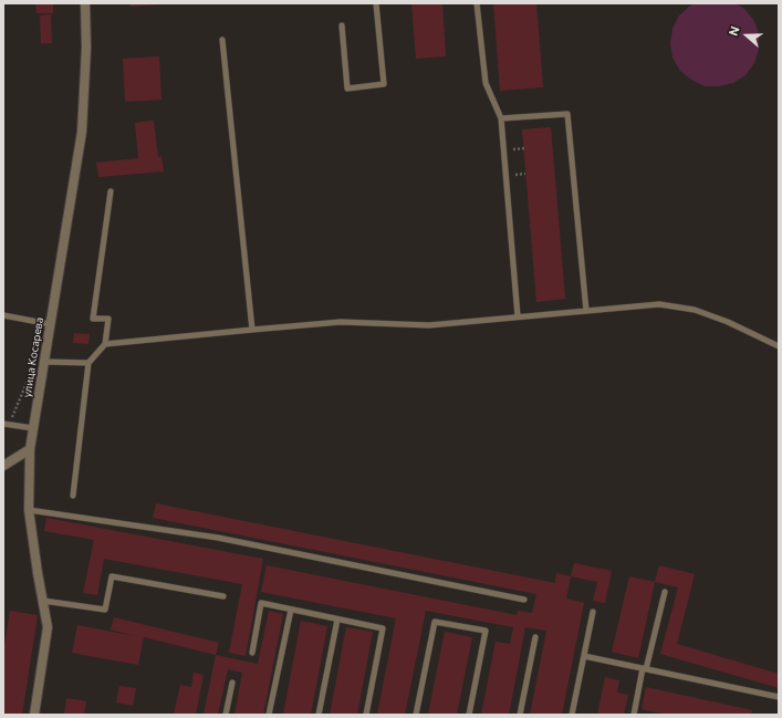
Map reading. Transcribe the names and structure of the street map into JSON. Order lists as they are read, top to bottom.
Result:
{
  "streets": {
    "street": ["улица Косарева"]
  },
  "north": "left"
}
